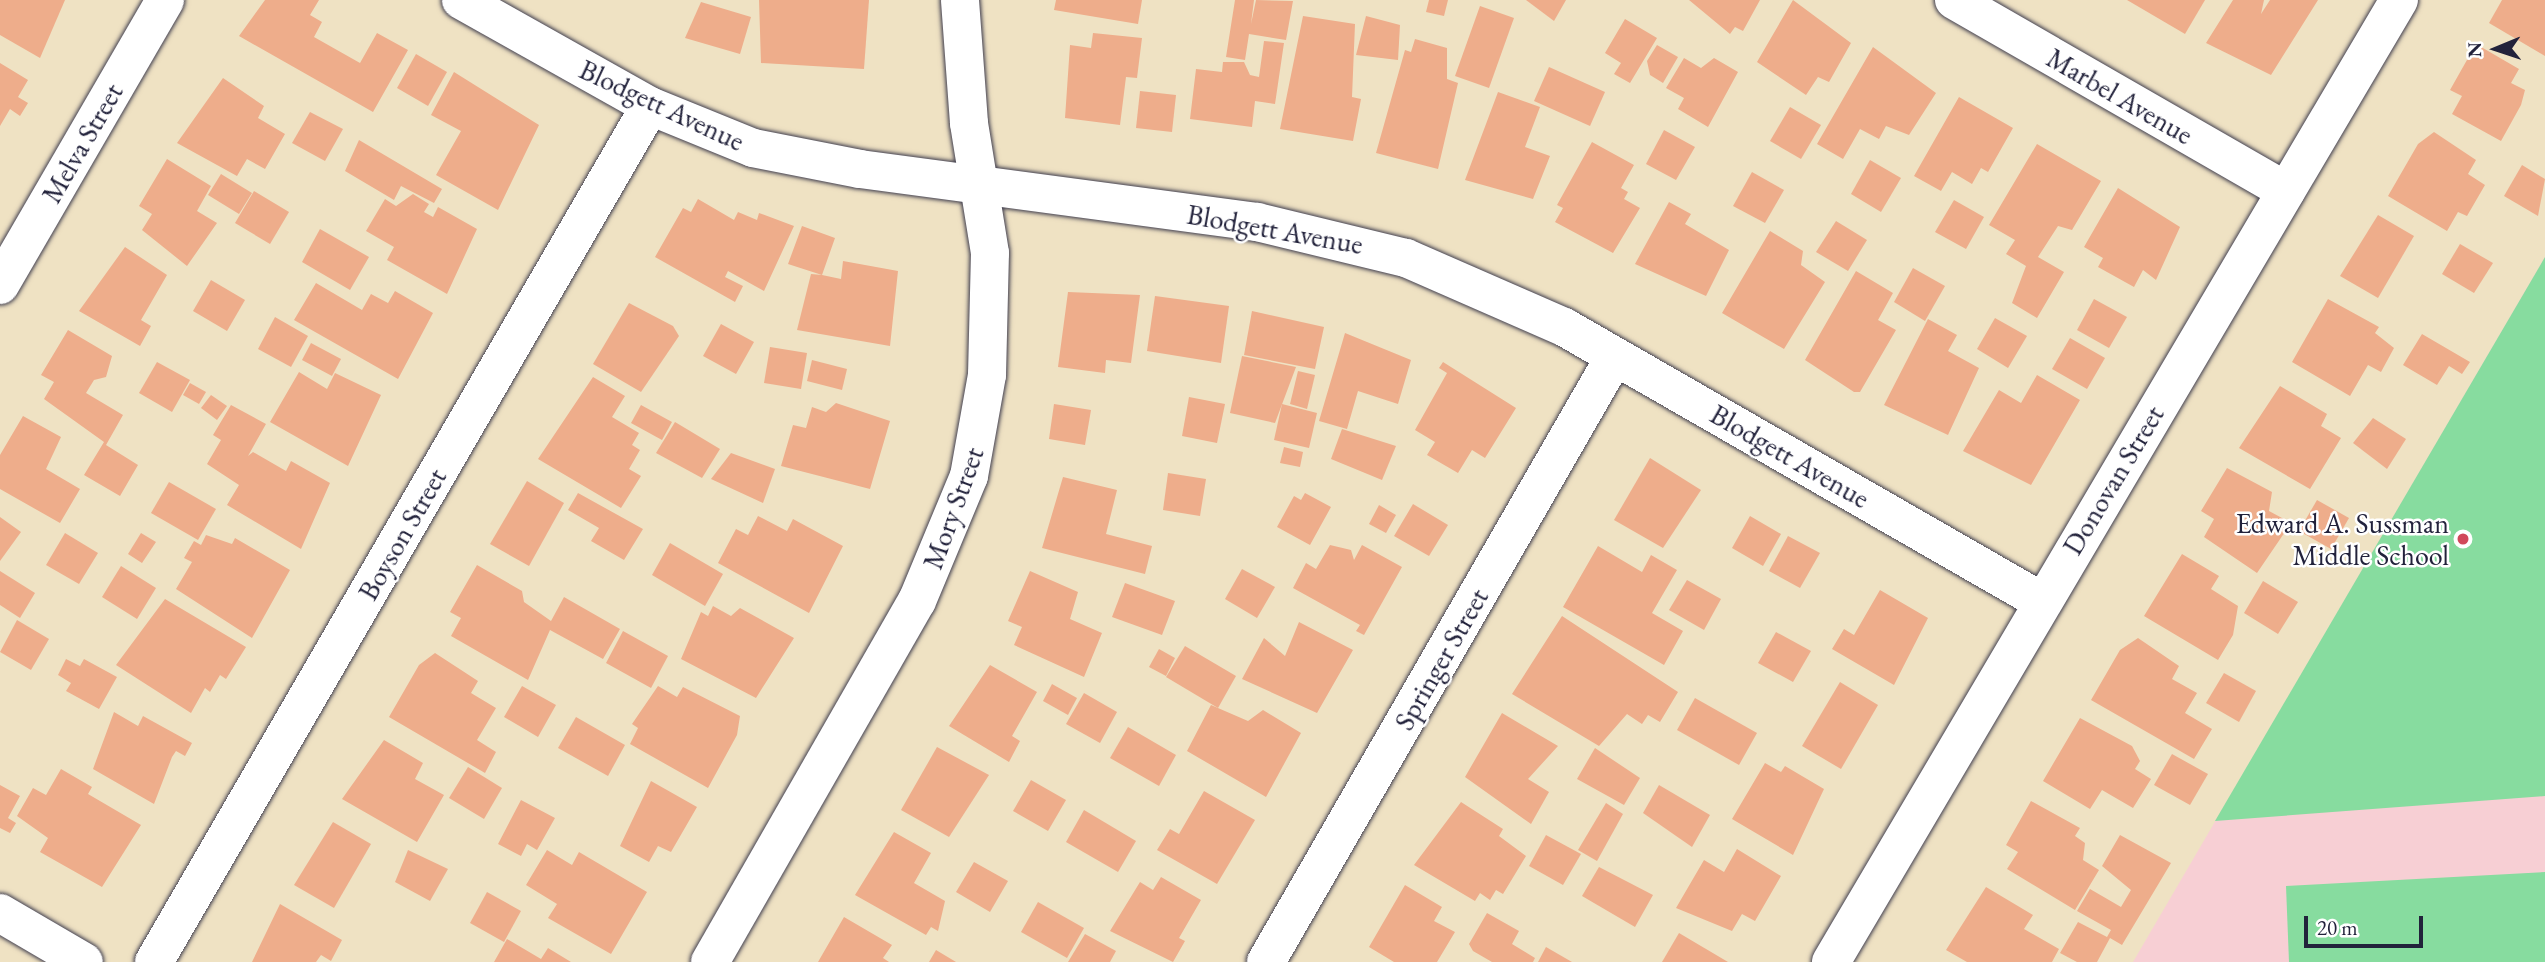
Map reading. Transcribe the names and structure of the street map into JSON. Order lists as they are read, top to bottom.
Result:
{
  "streets": {
    "street": [
      "Marbel Avenue",
      "Blodgett Avenue",
      "Melva Street",
      "Donovan Street",
      "Mory Street",
      "Boyson Street",
      "Springer Street"
    ]
  },
  "crossings": [
    ["Marbel Avenue", "Donovan Street"],
    ["Blodgett Avenue", "Donovan Street"],
    ["Blodgett Avenue", "Mory Street"],
    ["Blodgett Avenue", "Boyson Street"],
    ["Blodgett Avenue", "Springer Street"]
  ],
  "places": ["Edward A. Sussman Middle School"],
  "scale_bar": "20 m",
  "north": "left"
}
